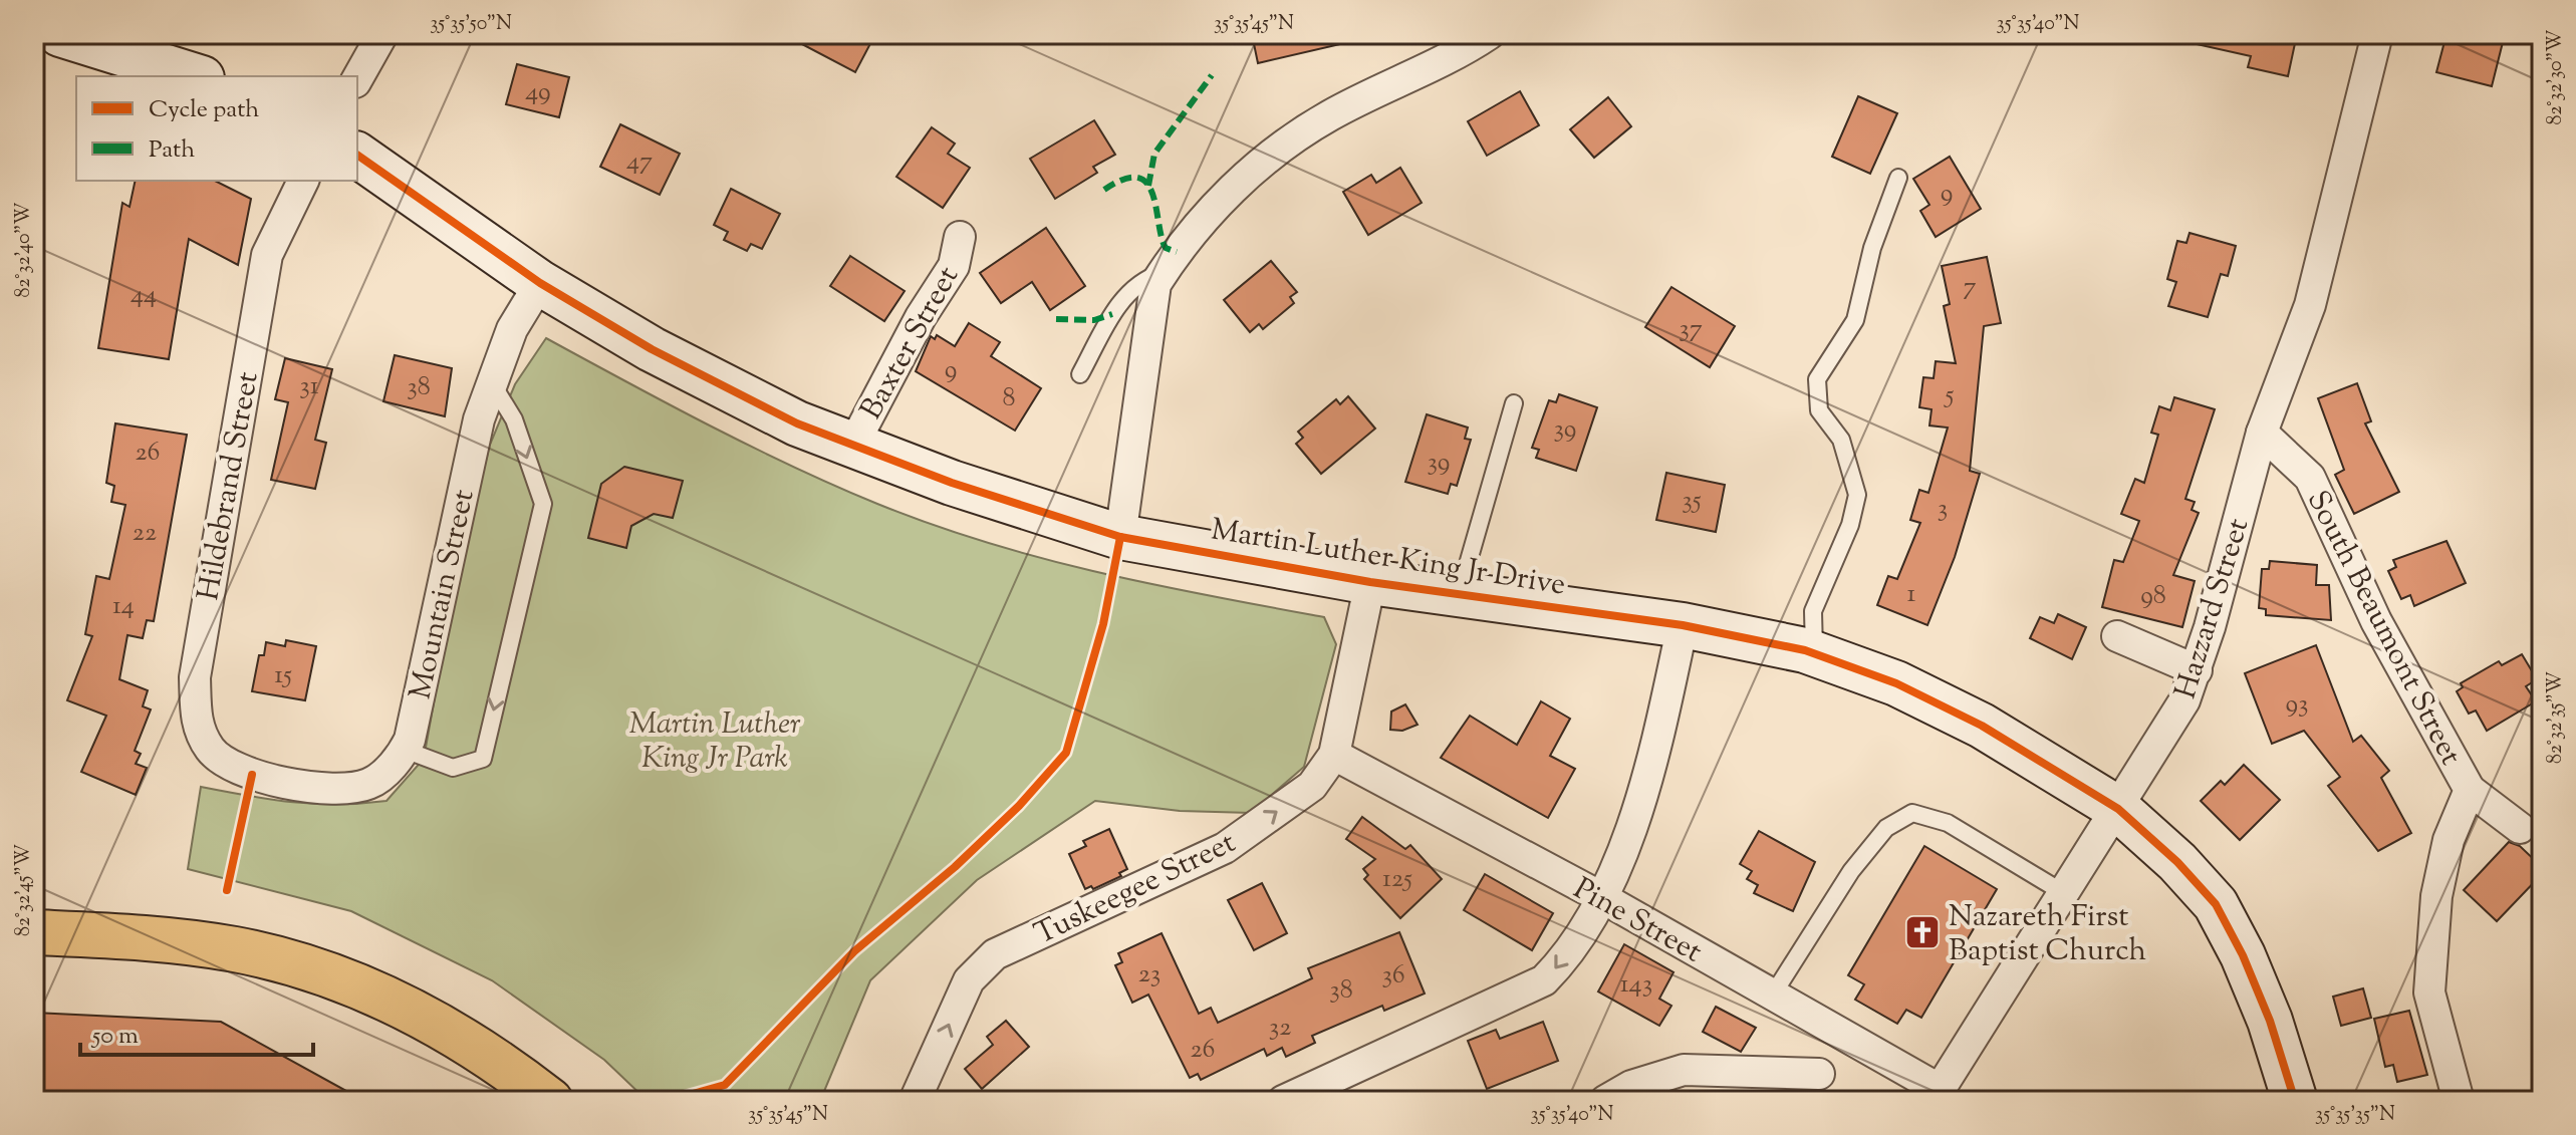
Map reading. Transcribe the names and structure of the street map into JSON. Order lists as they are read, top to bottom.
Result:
{
  "streets": {
    "main road": ["Martin Luther King Jr Drive"],
    "street": [
      "Baxter Street",
      "Hildebrand Street",
      "Mountain Street",
      "Hazzard Street",
      "South Beaumont Street",
      "Tuskeegee Street",
      "Pine Street"
    ]
  },
  "crossings": [
    ["Baxter Street", "Martin Luther King Jr Drive"],
    ["Hildebrand Street", "Mountain Street"],
    ["Martin Luther King Jr Drive", "Mountain Street"],
    ["Martin Luther King Jr Drive", "Hazzard Street"],
    ["Martin Luther King Jr Drive", "Tuskeegee Street"],
    ["Hazzard Street", "South Beaumont Street"],
    ["Hazzard Street", "Pine Street"],
    ["Tuskeegee Street", "Pine Street"]
  ],
  "one_way": ["Tuskeegee Street"],
  "parks": ["Martin Luther King Jr Park"],
  "places": {
    "church": ["Nazareth First Baptist Church"]
  },
  "house_numbers": [
    "49",
    "47",
    "9",
    "7",
    "44",
    "37",
    "9",
    "31",
    "38",
    "5",
    "8",
    "39",
    "26",
    "39",
    "35",
    "3",
    "22",
    "1",
    "98",
    "14",
    "15",
    "93",
    "125",
    "23",
    "36",
    "143",
    "38",
    "32",
    "26"
  ],
  "legend": ["Cycle path", "Path"],
  "scale_bar": "50 m",
  "coordinates": [
    "35°35'50\"N",
    "35°35'45\"N",
    "35°35'40\"N",
    "82°32'30\"W",
    "82°32'40\"W",
    "82°32'35\"W",
    "82°32'45\"W",
    "35°35'35\"N"
  ]
}
